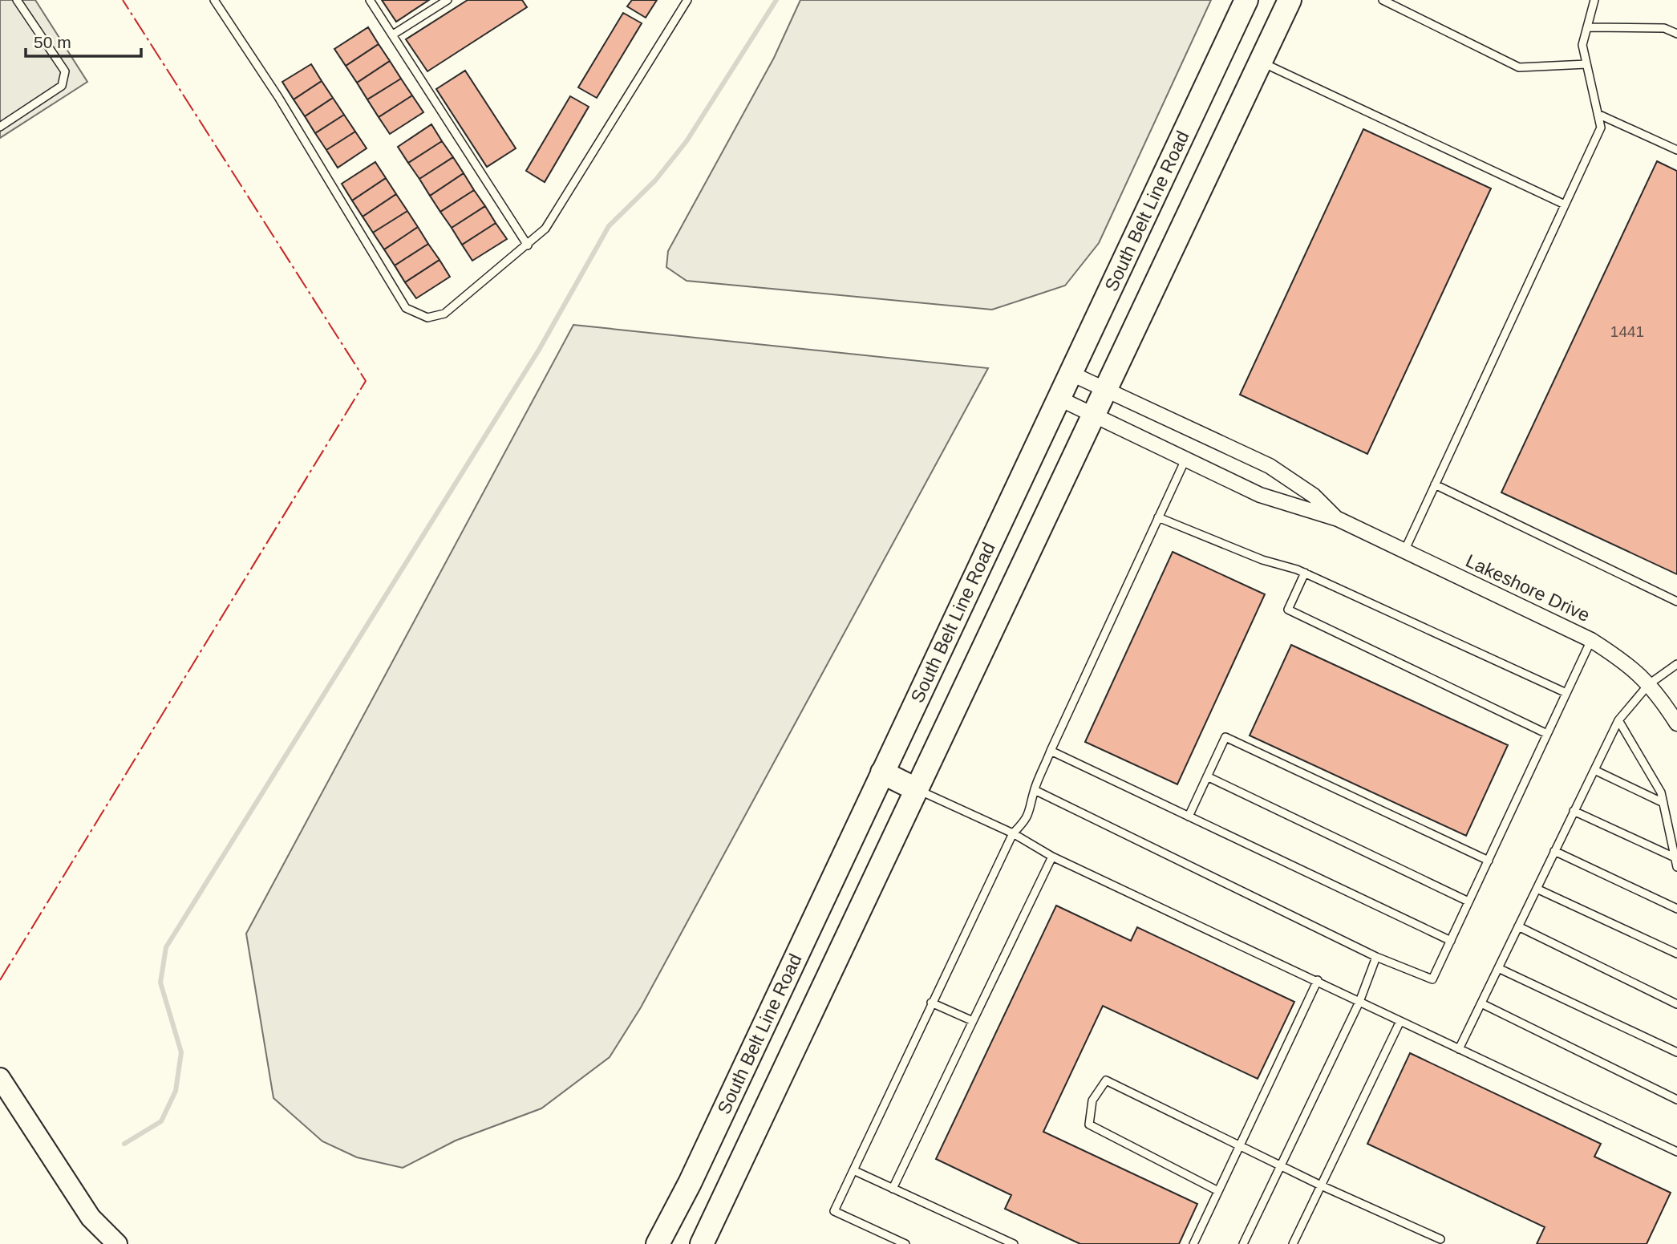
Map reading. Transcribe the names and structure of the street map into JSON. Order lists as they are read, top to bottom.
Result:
{
  "streets": {
    "main road": ["South Belt Line Road"],
    "street": ["Lakeshore Drive"]
  },
  "crossings": [
    ["South Belt Line Road", "Lakeshore Drive"]
  ],
  "house_numbers": ["1441"],
  "scale_bar": "50 m"
}
